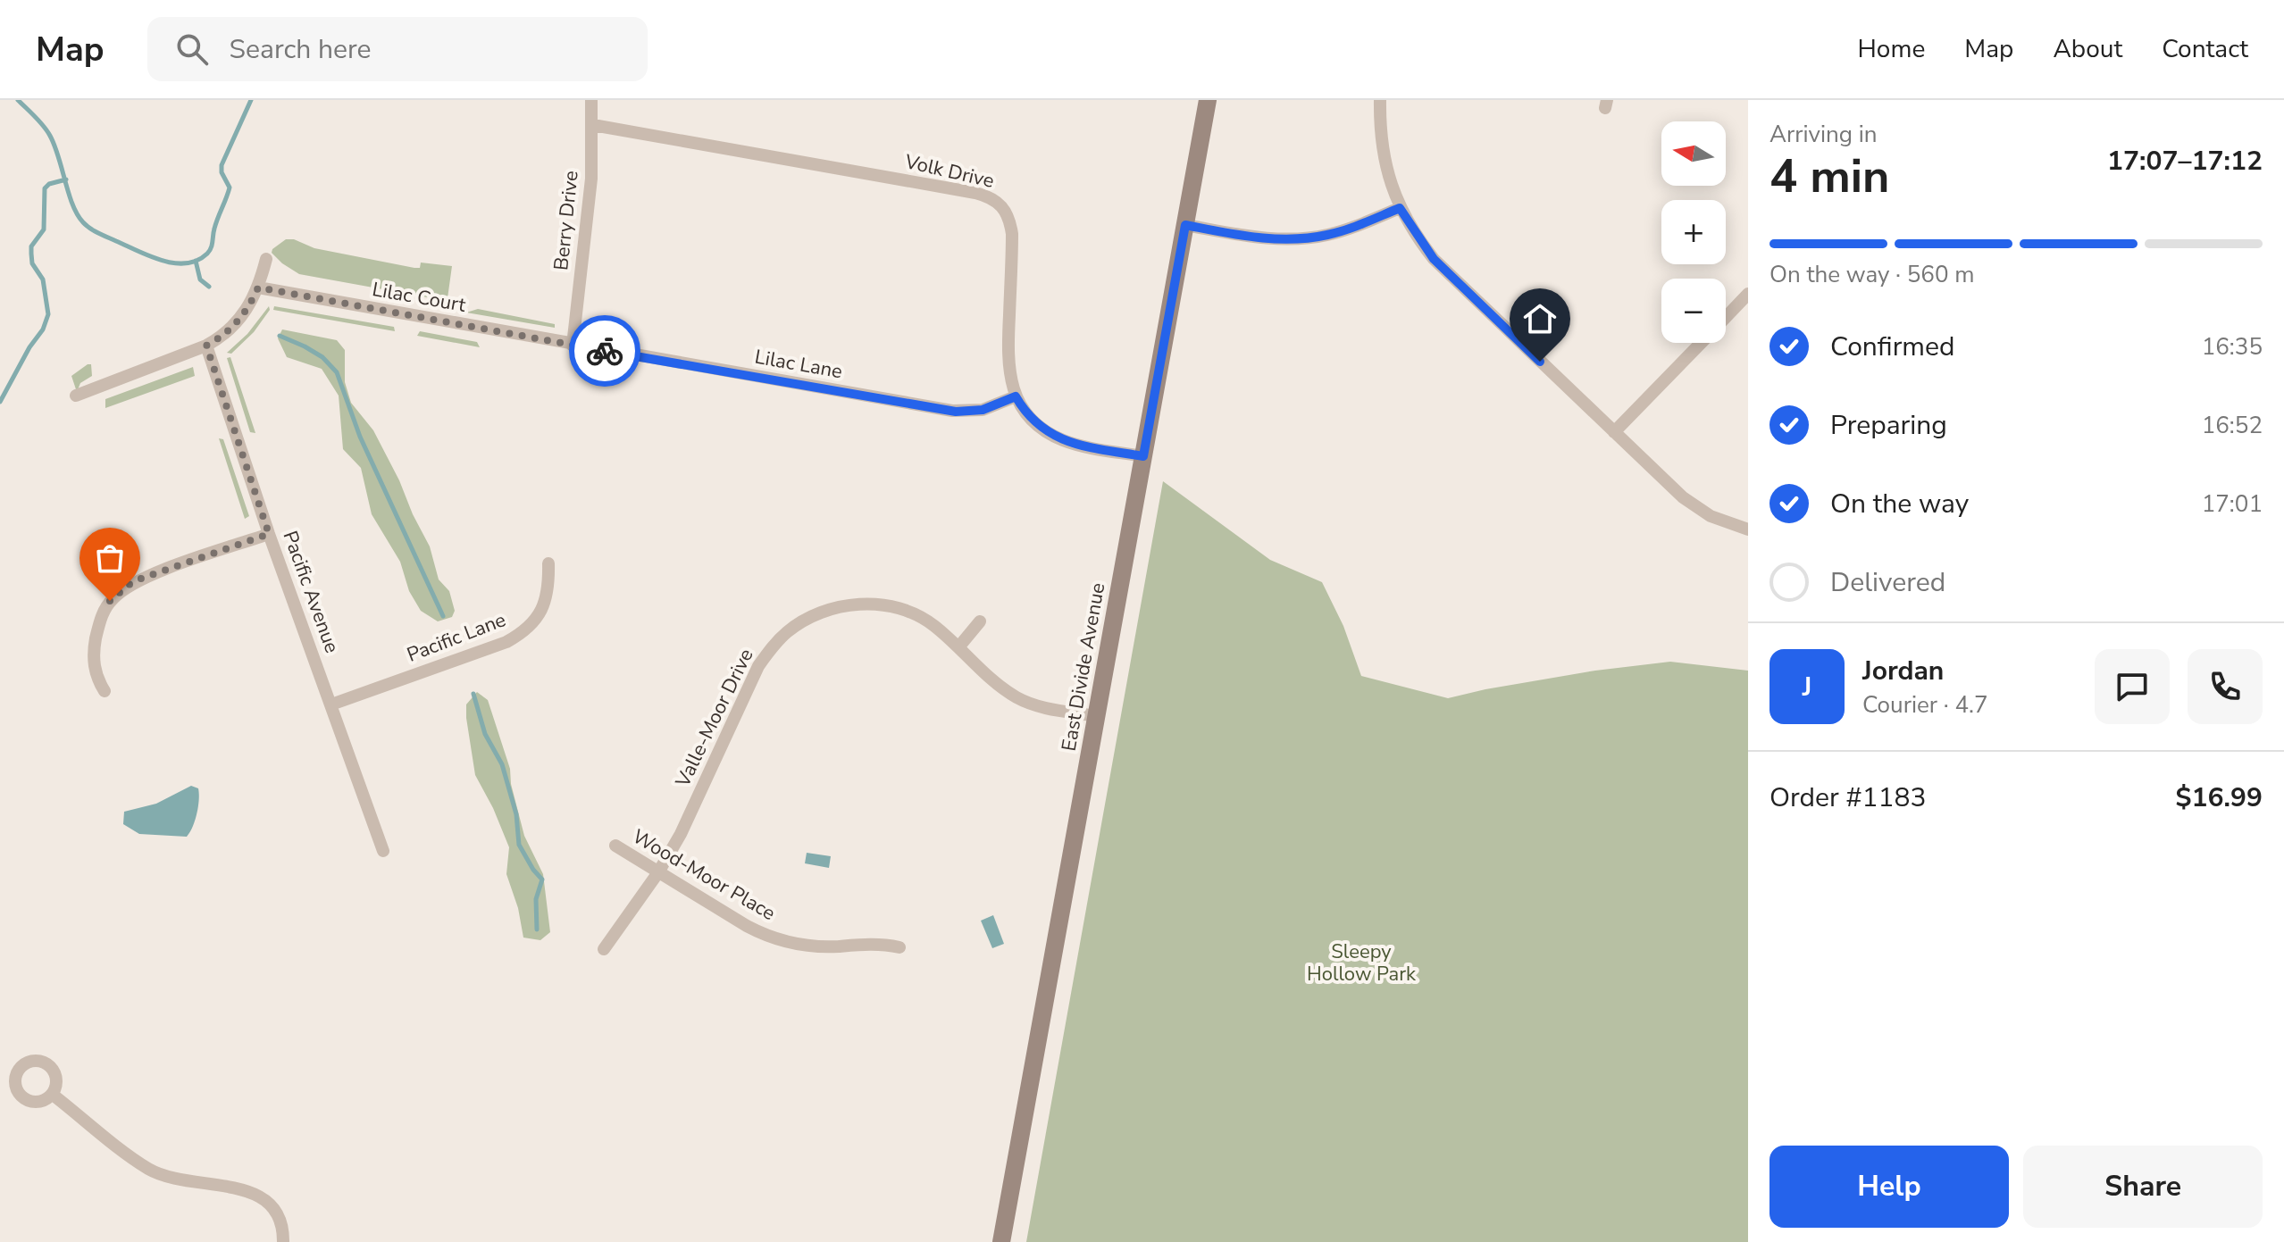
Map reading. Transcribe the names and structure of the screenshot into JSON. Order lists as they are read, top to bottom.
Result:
{
  "streets": {
    "street": [
      "Volk Drive",
      "Berry Drive",
      "Lilac Court",
      "Lilac Lane",
      "Pacific Avenue",
      "Pacific Lane",
      "East Divide Avenue",
      "Valle-Moor Drive",
      "Wood-Moor Place"
    ]
  },
  "crossings": [
    ["Volk Drive", "Berry Drive"],
    ["Volk Drive", "Lilac Lane"],
    ["Volk Drive", "East Divide Avenue"],
    ["Berry Drive", "Lilac Court"],
    ["Berry Drive", "Lilac Lane"],
    ["Lilac Court", "Lilac Lane"],
    ["Pacific Avenue", "Pacific Lane"],
    ["East Divide Avenue", "Valle-Moor Drive"],
    ["Valle-Moor Drive", "Wood-Moor Place"]
  ],
  "parks": ["Sleepy Hollow Park"],
  "north": "left",
  "page": {
    "header": "Map",
    "search": "Search here",
    "nav": [
      "Home",
      "Map",
      "About",
      "Contact"
    ],
    "heading": ["4 min", "Arriving in", "17:07–17:12"],
    "panel": [
      "Jordan",
      "Courier · 4.7",
      "Order #1183",
      "$16.99"
    ],
    "map_buttons": ["+", "−"],
    "bar": "On the way · 560 m",
    "list": [
      ["Confirmed", "16:35"],
      ["Preparing", "16:52"],
      ["On the way", "17:01"],
      "Delivered"
    ],
    "round": "J",
    "buttons": ["Help", "Share"]
  }
}
